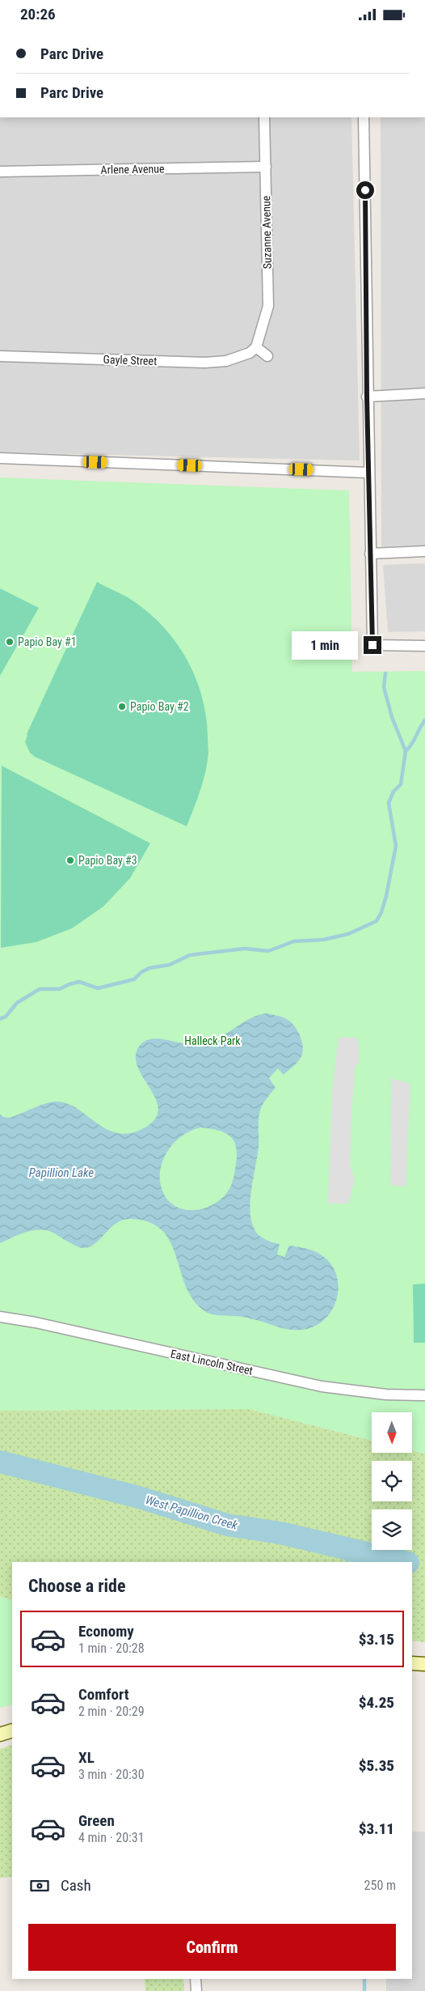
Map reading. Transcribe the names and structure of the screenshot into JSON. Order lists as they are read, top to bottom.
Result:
{
  "streets": {
    "street": [
      "Arlene Avenue",
      "Suzanne Avenue",
      "Gayle Street",
      "East Lincoln Street"
    ]
  },
  "crossings": [
    ["Arlene Avenue", "Suzanne Avenue"],
    ["Suzanne Avenue", "Gayle Street"]
  ],
  "water": ["Papillion Lake", "West Papillion Creek"],
  "parks": ["Halleck Park"],
  "places": ["Papio Bay #1", "Papio Bay #2", "Papio Bay #3"],
  "north": "bottom",
  "page": {
    "status": "20:26",
    "banner": ["Parc Drive", "Parc Drive"],
    "bubble": "1 min",
    "heading": "Choose a ride",
    "list": [
      {
        "name": "Economy",
        "note": "1 min · 20:28",
        "value": "$3.15"
      },
      {
        "name": "Comfort",
        "note": "2 min · 20:29",
        "value": "$4.25"
      },
      {
        "name": "XL",
        "note": "3 min · 20:30",
        "value": "$5.35"
      },
      {
        "name": "Green",
        "note": "4 min · 20:31",
        "value": "$3.11"
      }
    ],
    "pay": ["Cash", "250 m"],
    "buttons": "Confirm"
  }
}
